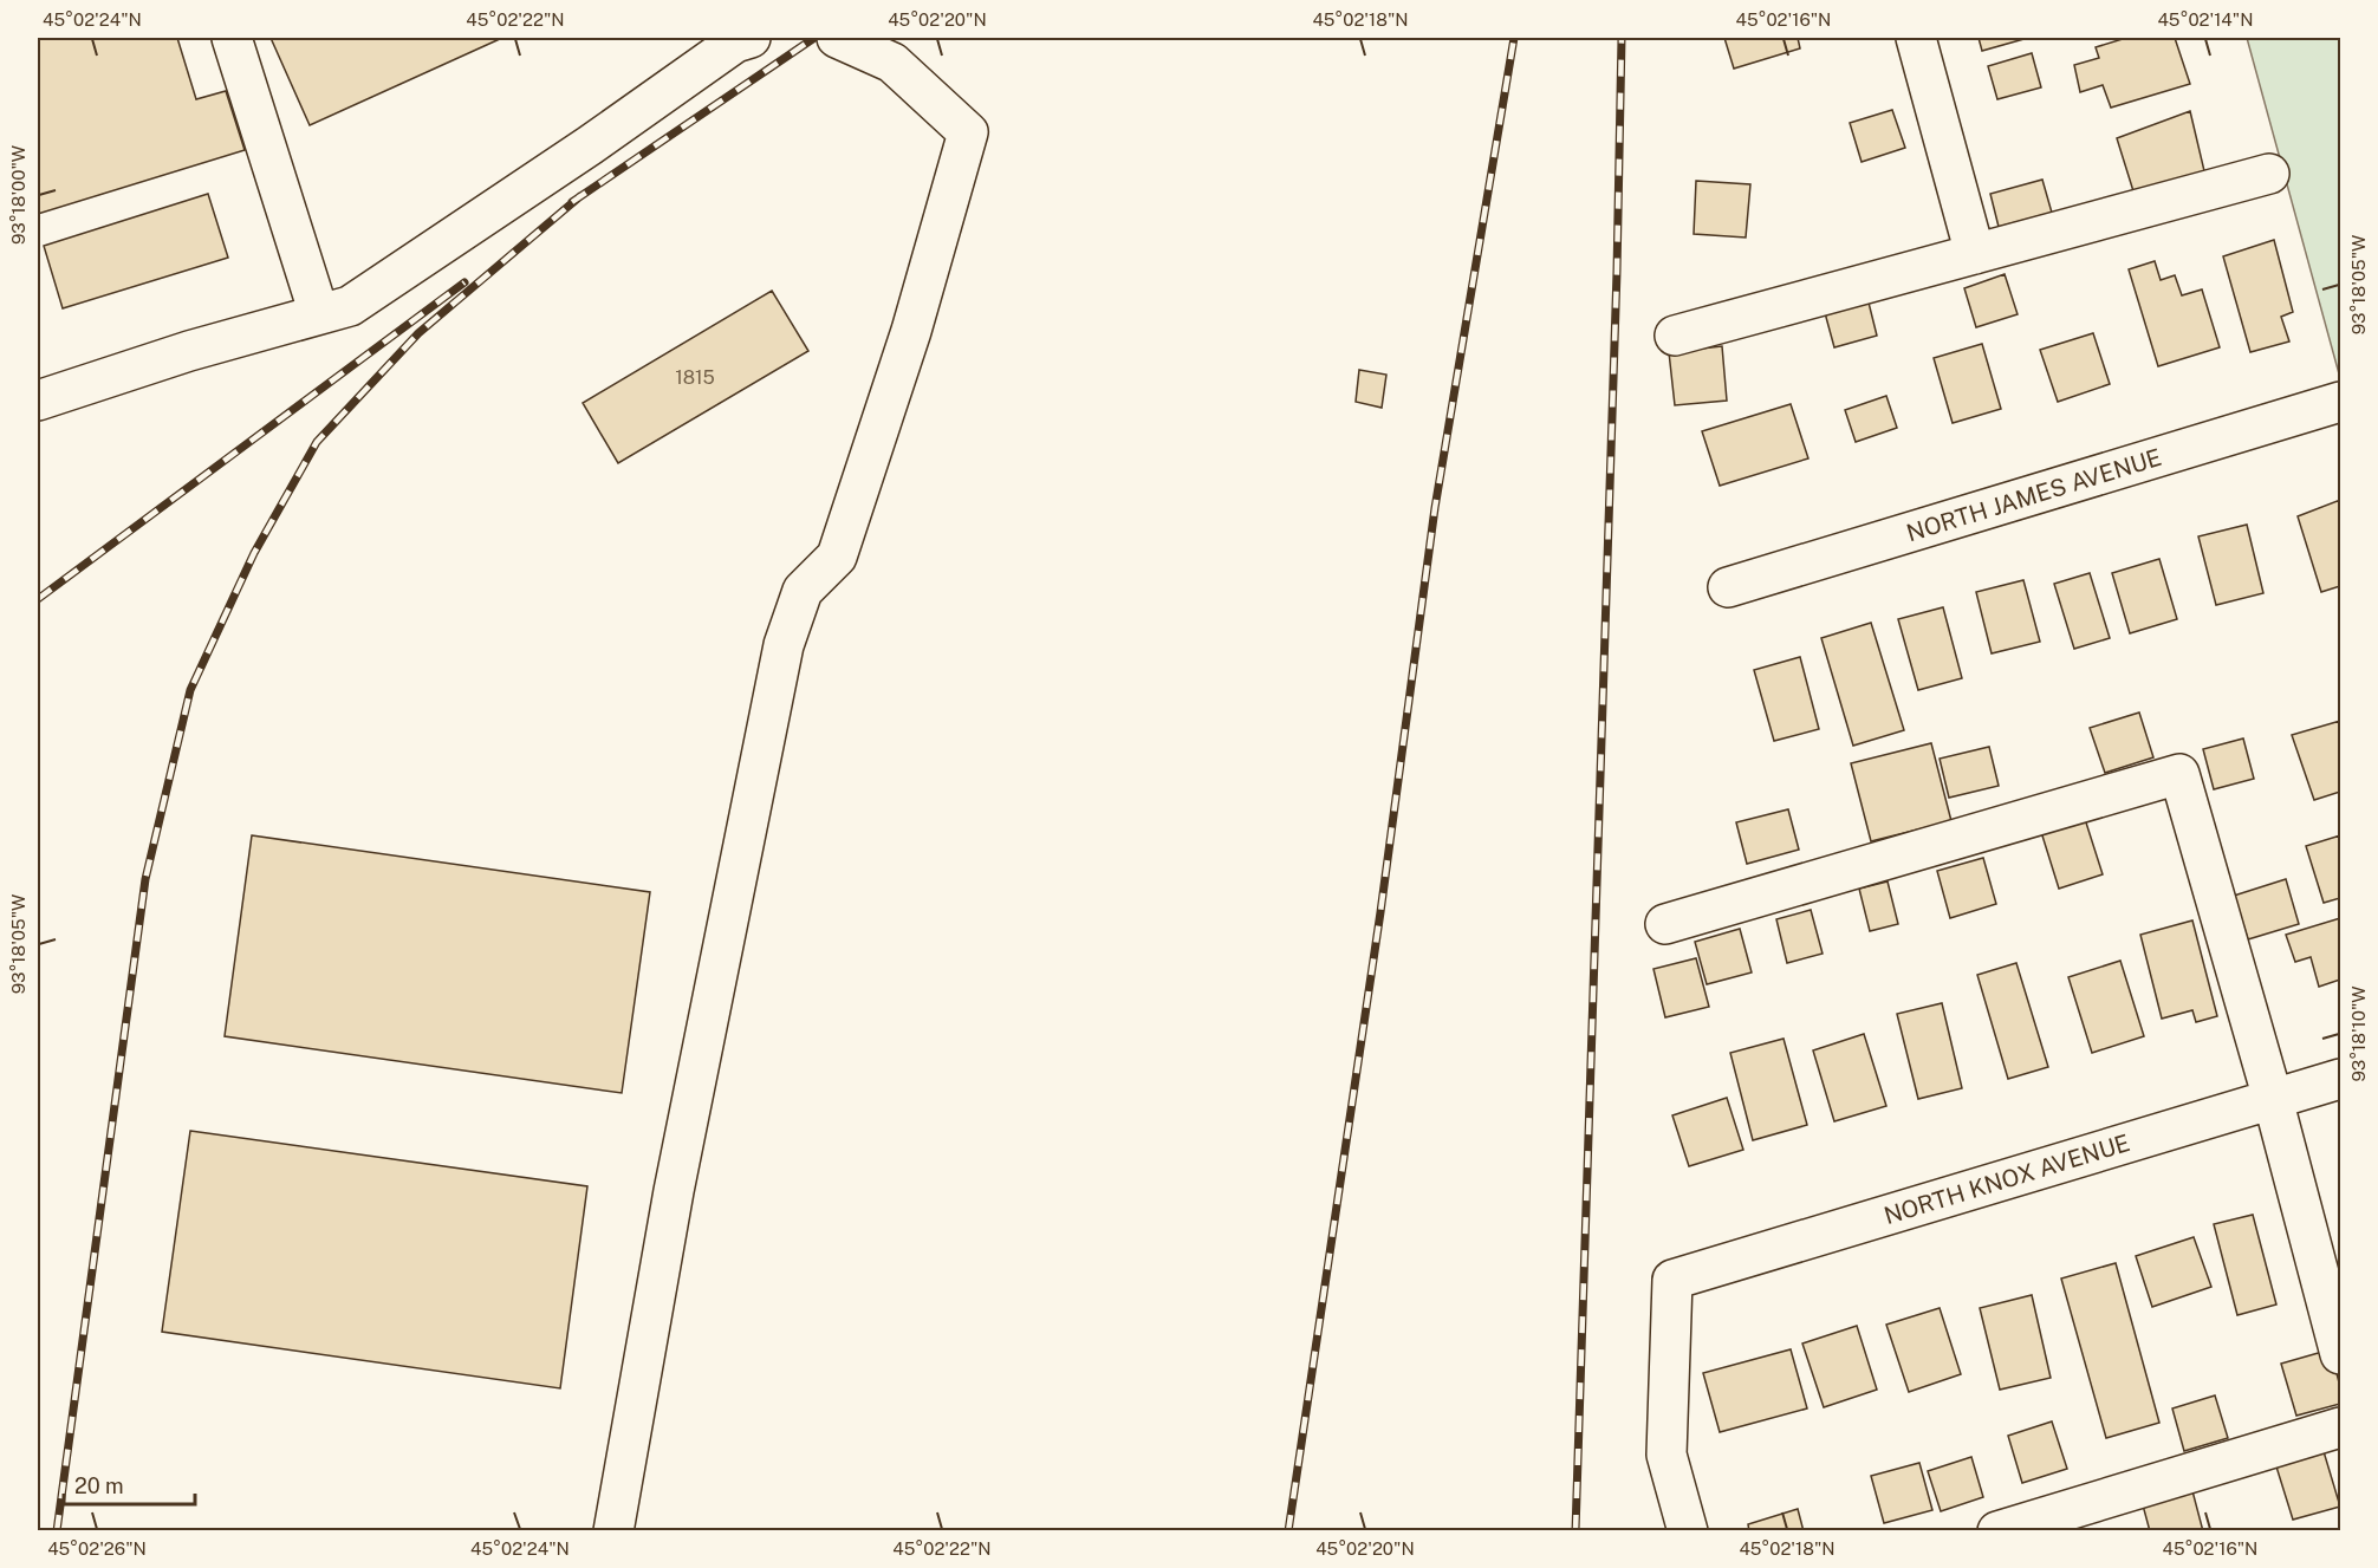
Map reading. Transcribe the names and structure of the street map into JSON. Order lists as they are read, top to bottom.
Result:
{
  "streets": {
    "street": ["NORTH JAMES AVENUE", "NORTH KNOX AVENUE"]
  },
  "house_numbers": ["1815"],
  "scale_bar": "20 m",
  "coordinates": [
    "45°02'24\"N",
    "45°02'22\"N",
    "45°02'20\"N",
    "45°02'18\"N",
    "45°02'16\"N",
    "45°02'14\"N",
    "93°18'00\"W",
    "93°18'05\"W",
    "93°18'10\"W",
    "45°02'26\"N"
  ]
}
